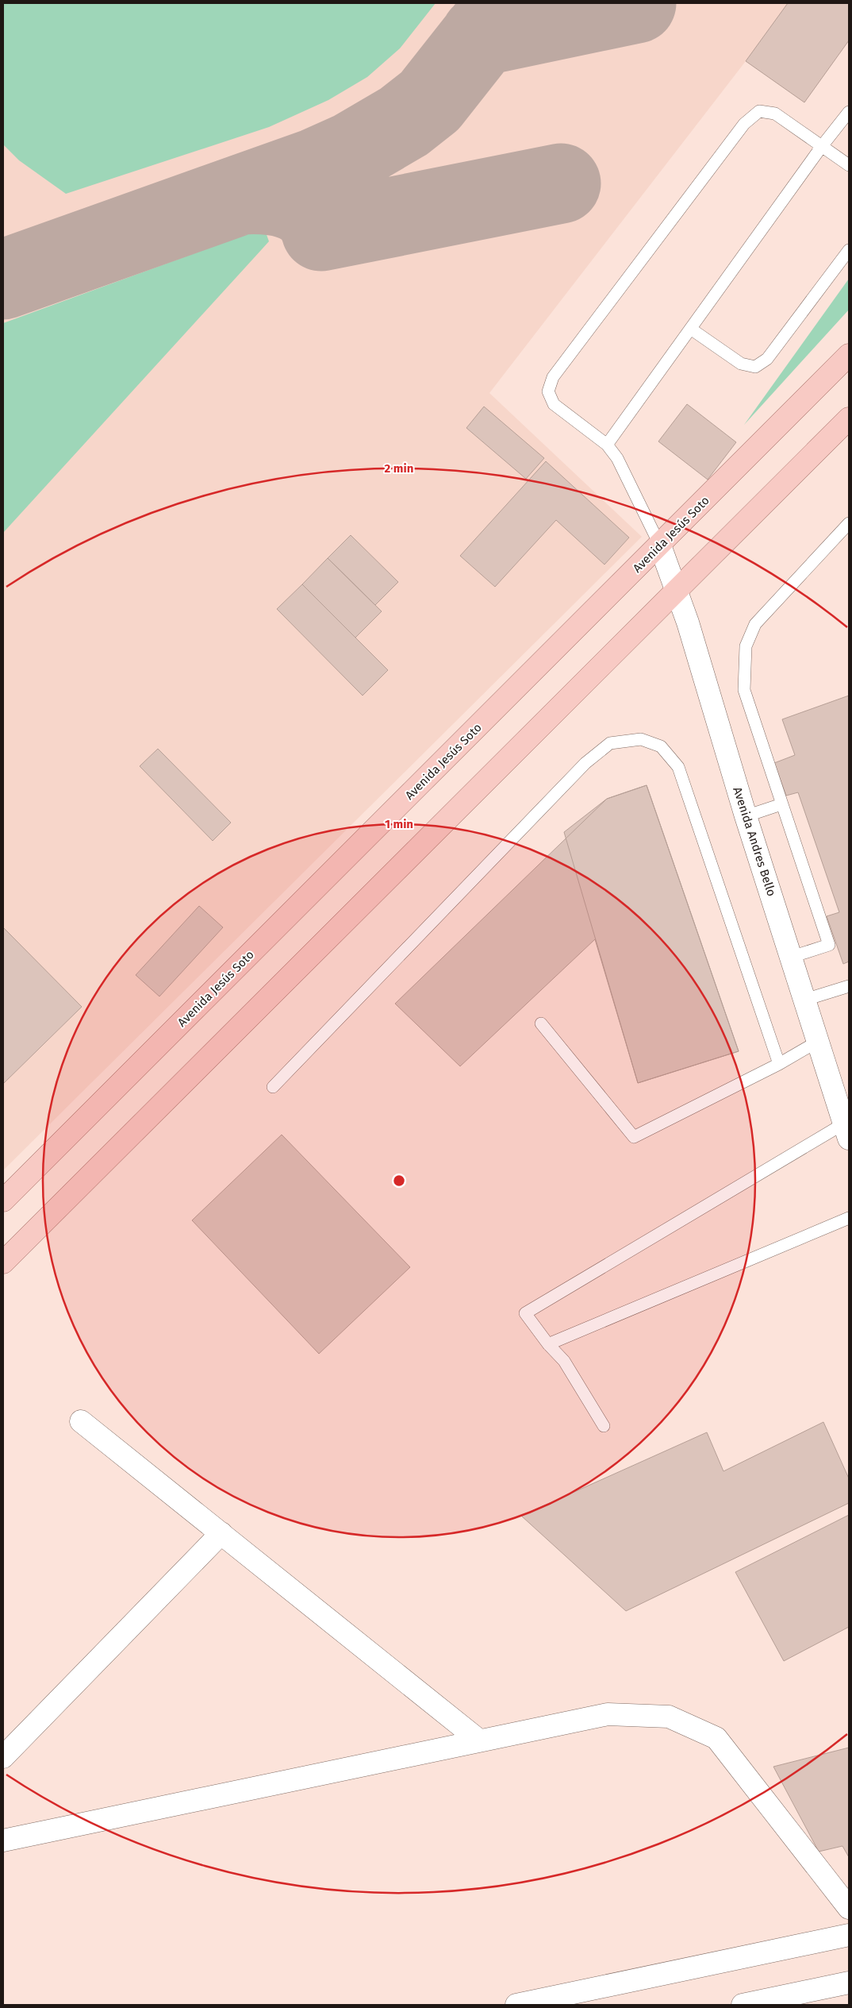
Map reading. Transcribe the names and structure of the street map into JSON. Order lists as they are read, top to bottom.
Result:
{
  "streets": {
    "main road": ["Avenida Jesús Soto"],
    "street": ["Avenida Andres Bello"]
  },
  "crossings": [
    ["Avenida Jesús Soto", "Avenida Andres Bello"]
  ],
  "rings": ["2 min", "1 min"]
}
